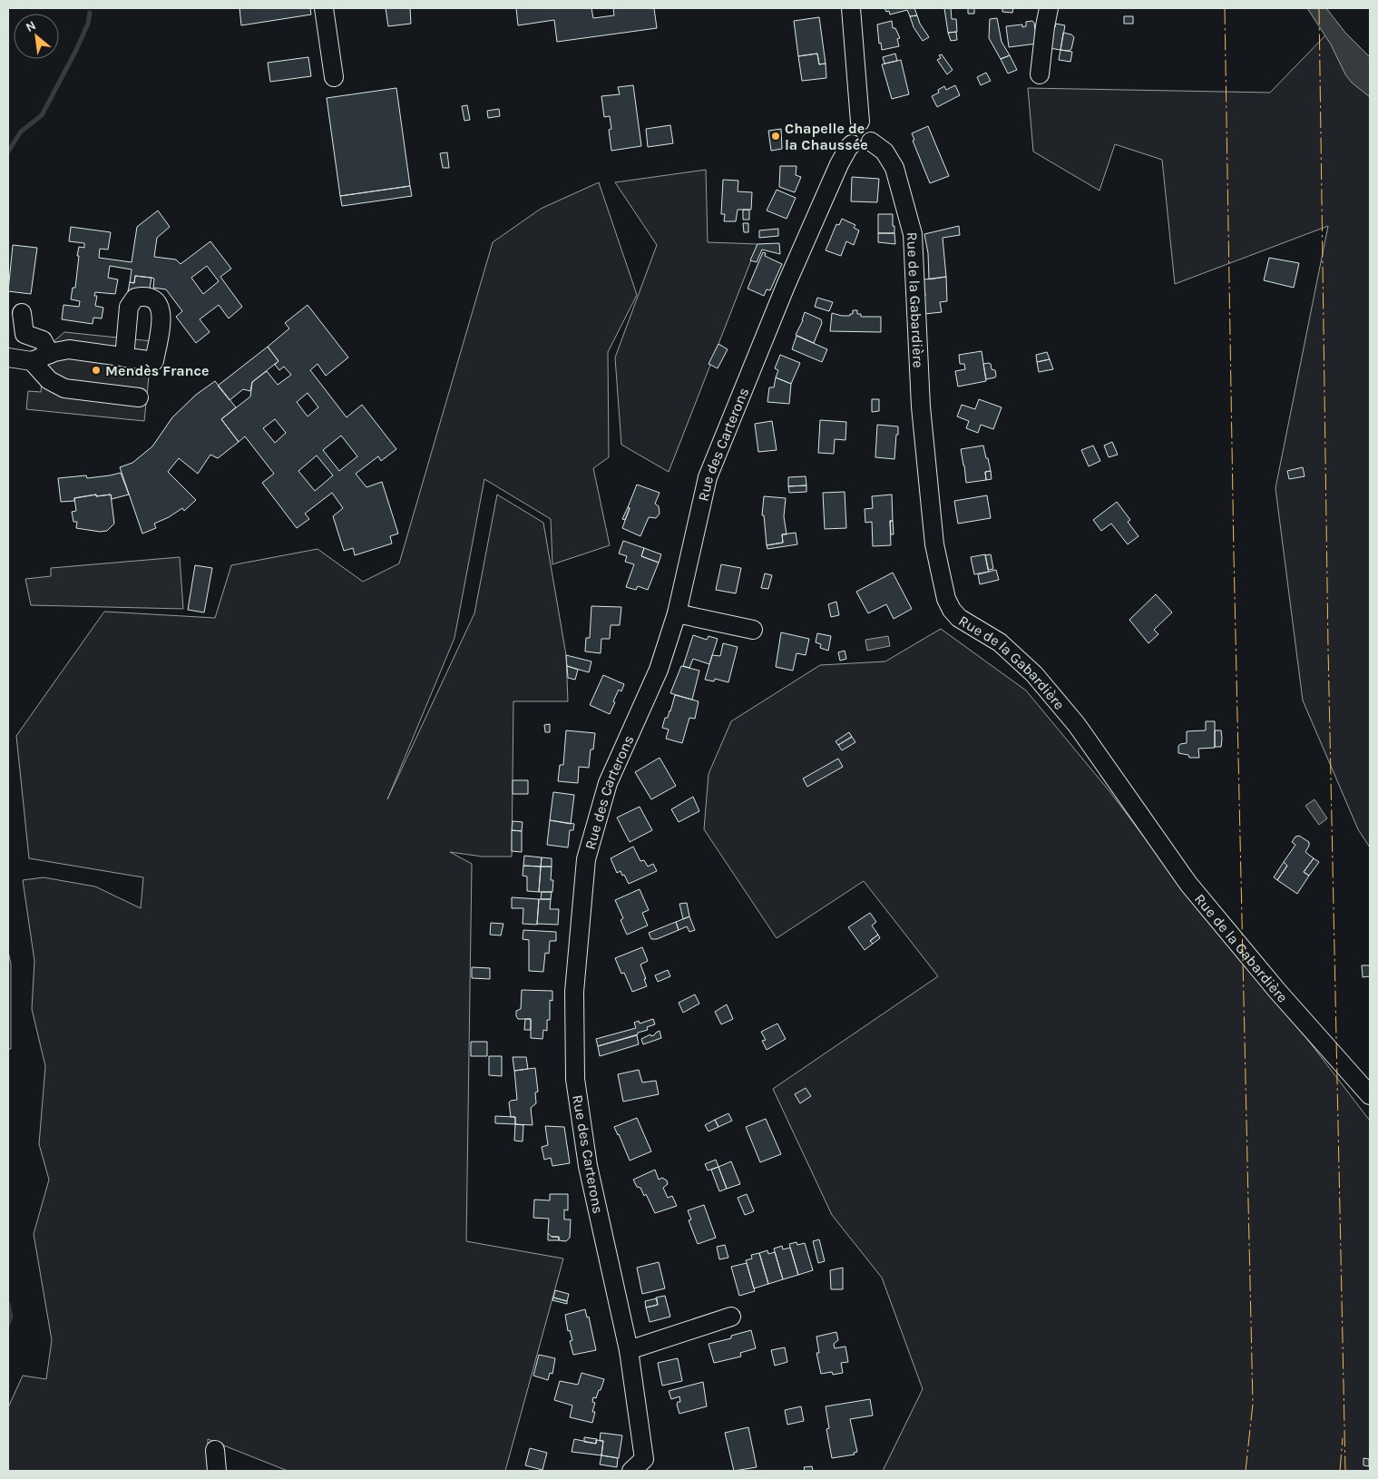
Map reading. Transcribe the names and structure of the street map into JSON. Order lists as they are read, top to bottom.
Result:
{
  "streets": {
    "street": ["Rue de la Gabardière", "Rue des Carterons"]
  },
  "crossings": [
    ["Rue de la Gabardière", "Rue des Carterons"]
  ],
  "places": ["Chapelle de la Chaussée", "Mendès France"],
  "north": "top left"
}
